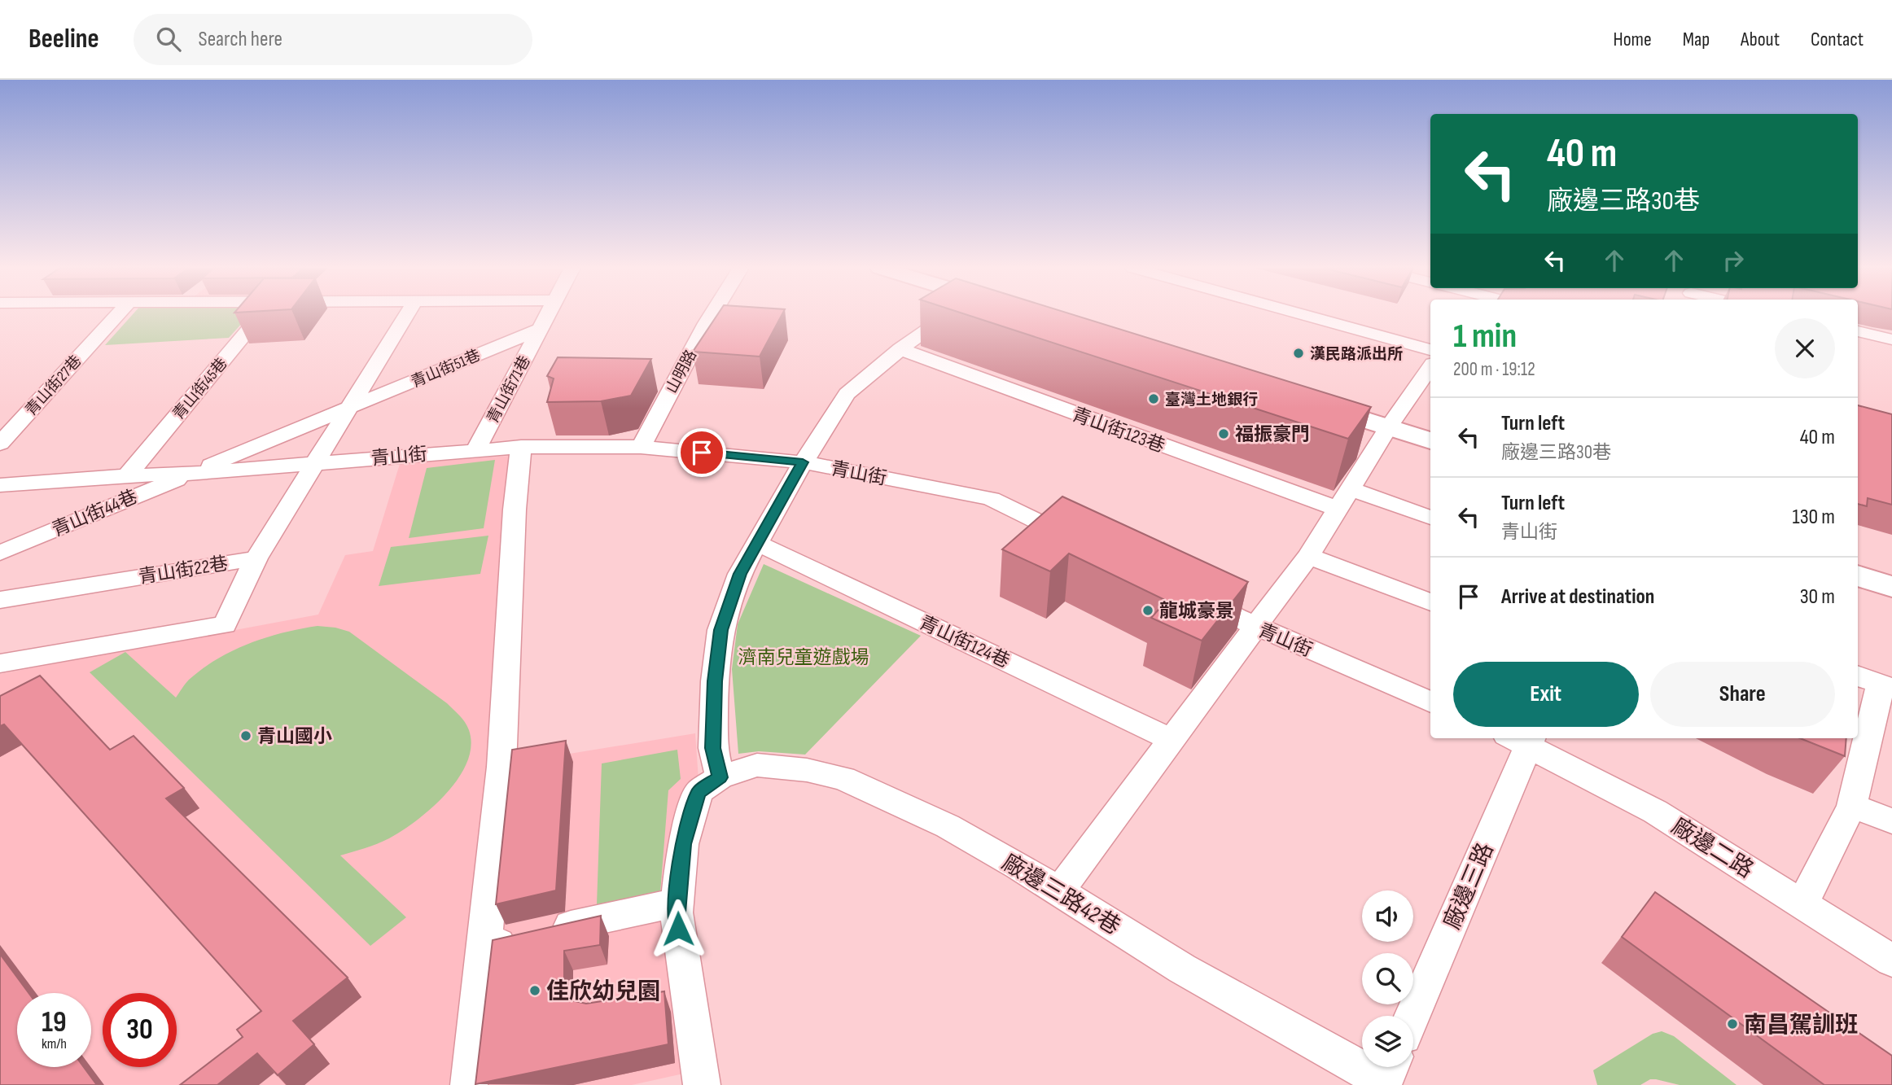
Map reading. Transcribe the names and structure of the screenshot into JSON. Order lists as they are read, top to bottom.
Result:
{
  "streets": {
    "street": [
      "青山街51巷",
      "山明路",
      "青山街27巷",
      "青山街45巷",
      "青山街71巷",
      "青山街123巷",
      "青山街",
      "青山街44巷",
      "青山街22巷",
      "青山街124巷",
      "廠邊二路",
      "廠邊三路",
      "廠邊三路42巷"
    ]
  },
  "crossings": [
    ["青山街51巷", "青山街71巷"],
    ["青山街51巷", "青山街"],
    ["青山街51巷", "青山街44巷"],
    ["山明路", "青山街"],
    ["青山街45巷", "青山街"],
    ["青山街71巷", "青山街"],
    ["青山街", "青山街44巷"],
    ["廠邊二路", "廠邊三路"]
  ],
  "parks": ["濟南兒童遊戲場"],
  "places": [
    "漢民路派出所",
    "臺灣土地銀行",
    "福振豪門",
    "龍城豪景",
    "青山國小",
    "佳欣幼兒園",
    "南昌駕訓班"
  ],
  "page": {
    "header": "Beeline",
    "search": "Search here",
    "nav": [
      "Home",
      "Map",
      "About",
      "Contact"
    ],
    "turn": ["40 m", "廠邊三路30巷"],
    "heading": ["1 min", "200 m · 19:12"],
    "list": [
      {
        "name": "Turn left",
        "note": "廠邊三路30巷",
        "value": "40 m"
      },
      {
        "name": "Turn left",
        "note": "青山街",
        "value": "130 m"
      },
      {
        "name": "Arrive at destination",
        "value": "30 m"
      }
    ],
    "buttons": ["Exit", "Share"],
    "speed": "19 km/h",
    "limit": "30"
  }
}
